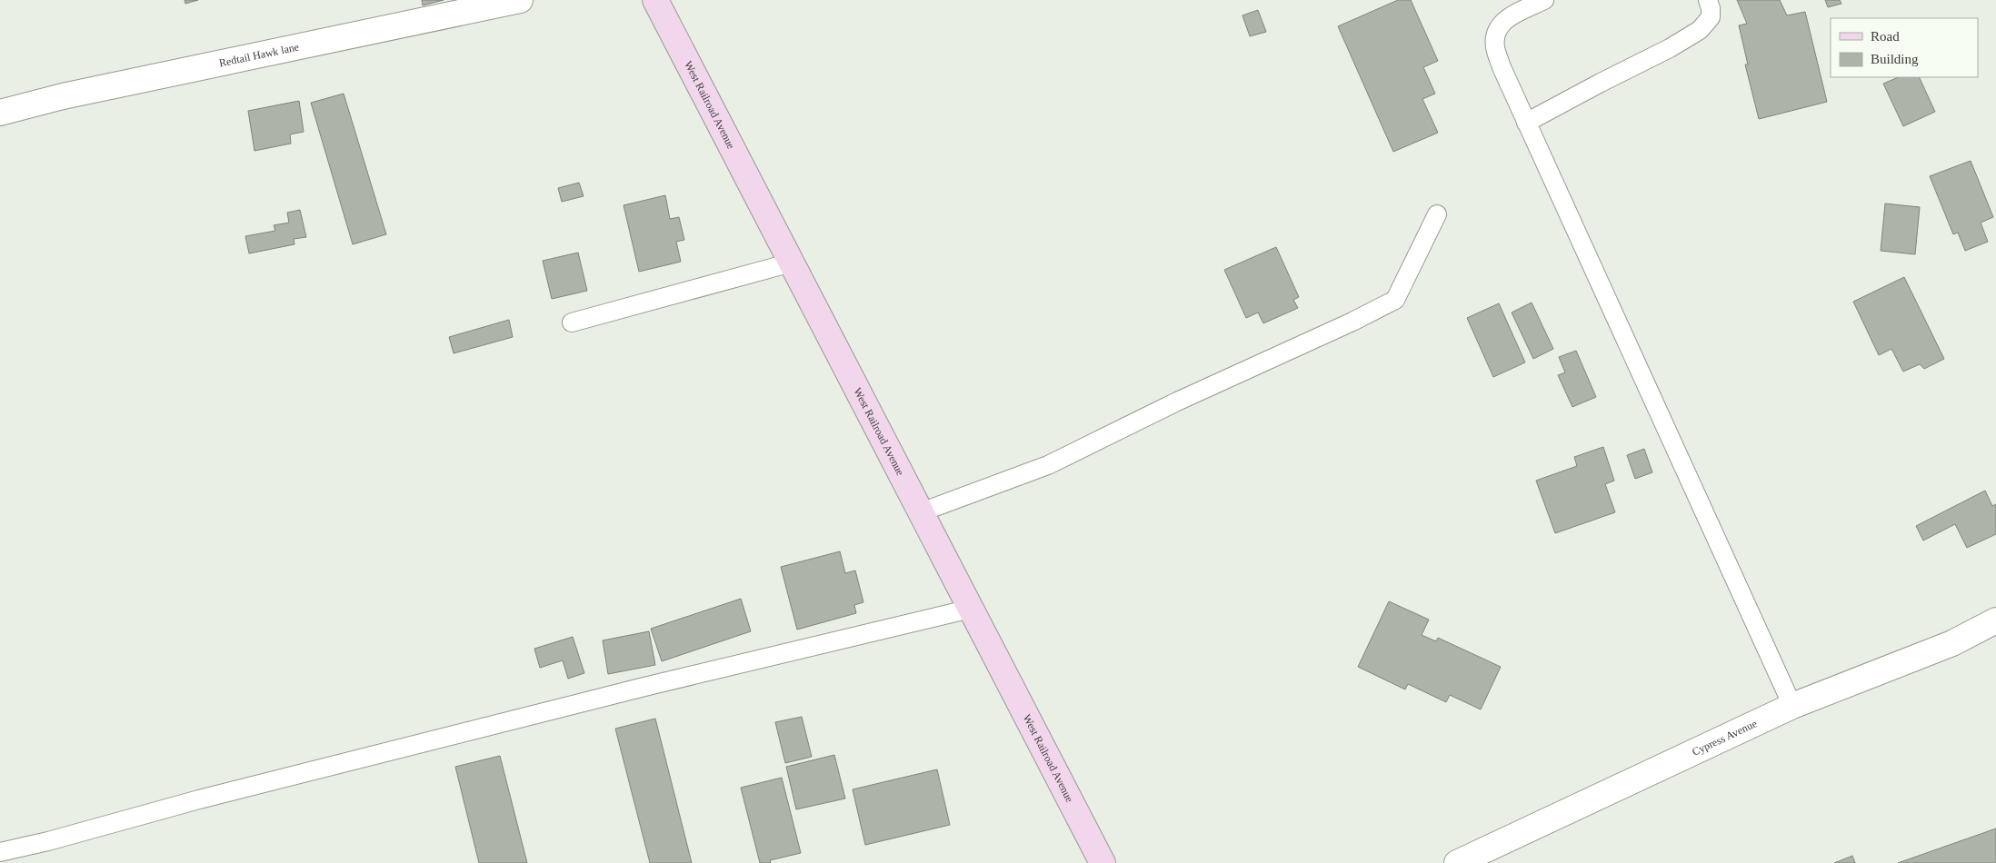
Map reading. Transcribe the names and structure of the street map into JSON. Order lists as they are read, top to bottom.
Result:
{
  "streets": {
    "main road": ["West Railroad Avenue"],
    "street": ["Redtail Hawk lane", "Cypress Avenue"]
  },
  "legend": ["Road", "Building"]
}
